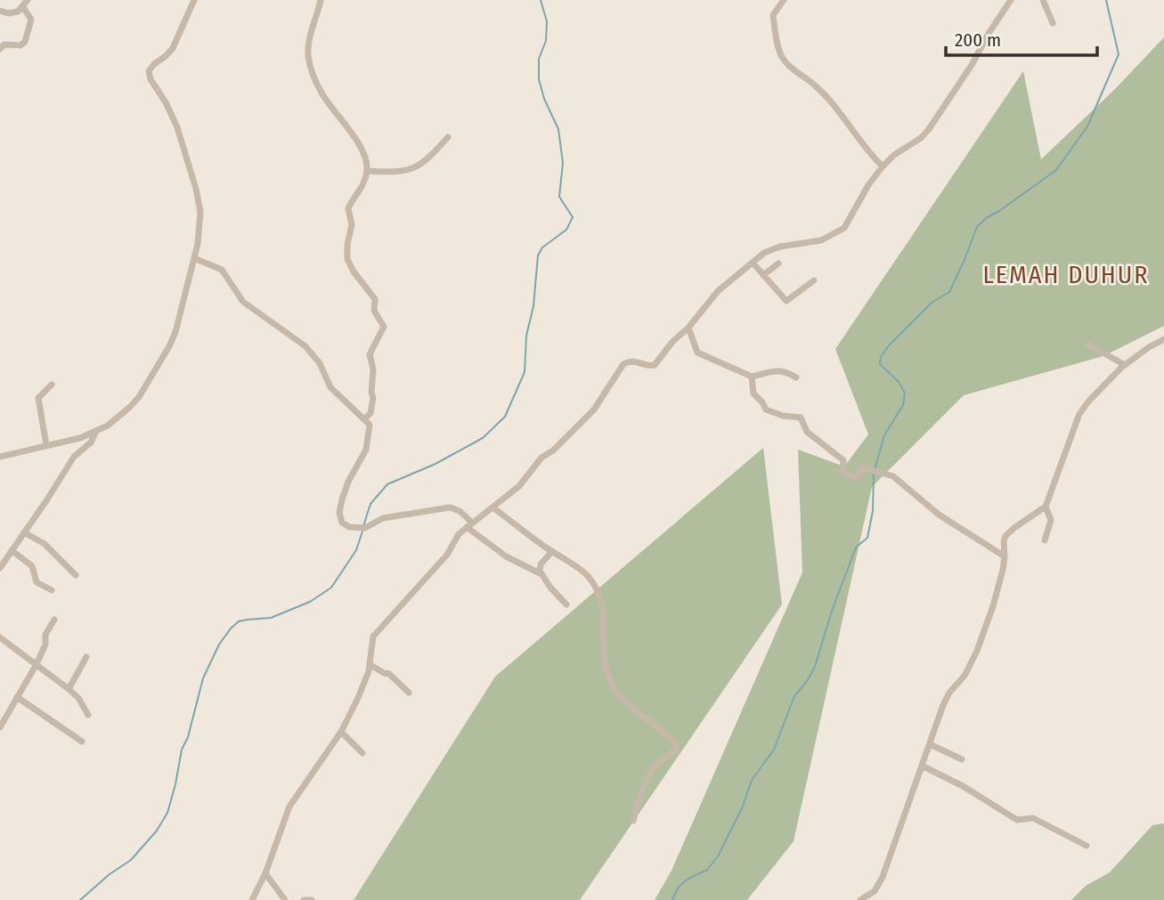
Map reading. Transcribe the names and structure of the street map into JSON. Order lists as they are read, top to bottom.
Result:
{
  "districts": ["LEMAH DUHUR"],
  "scale_bar": "200 m"
}
